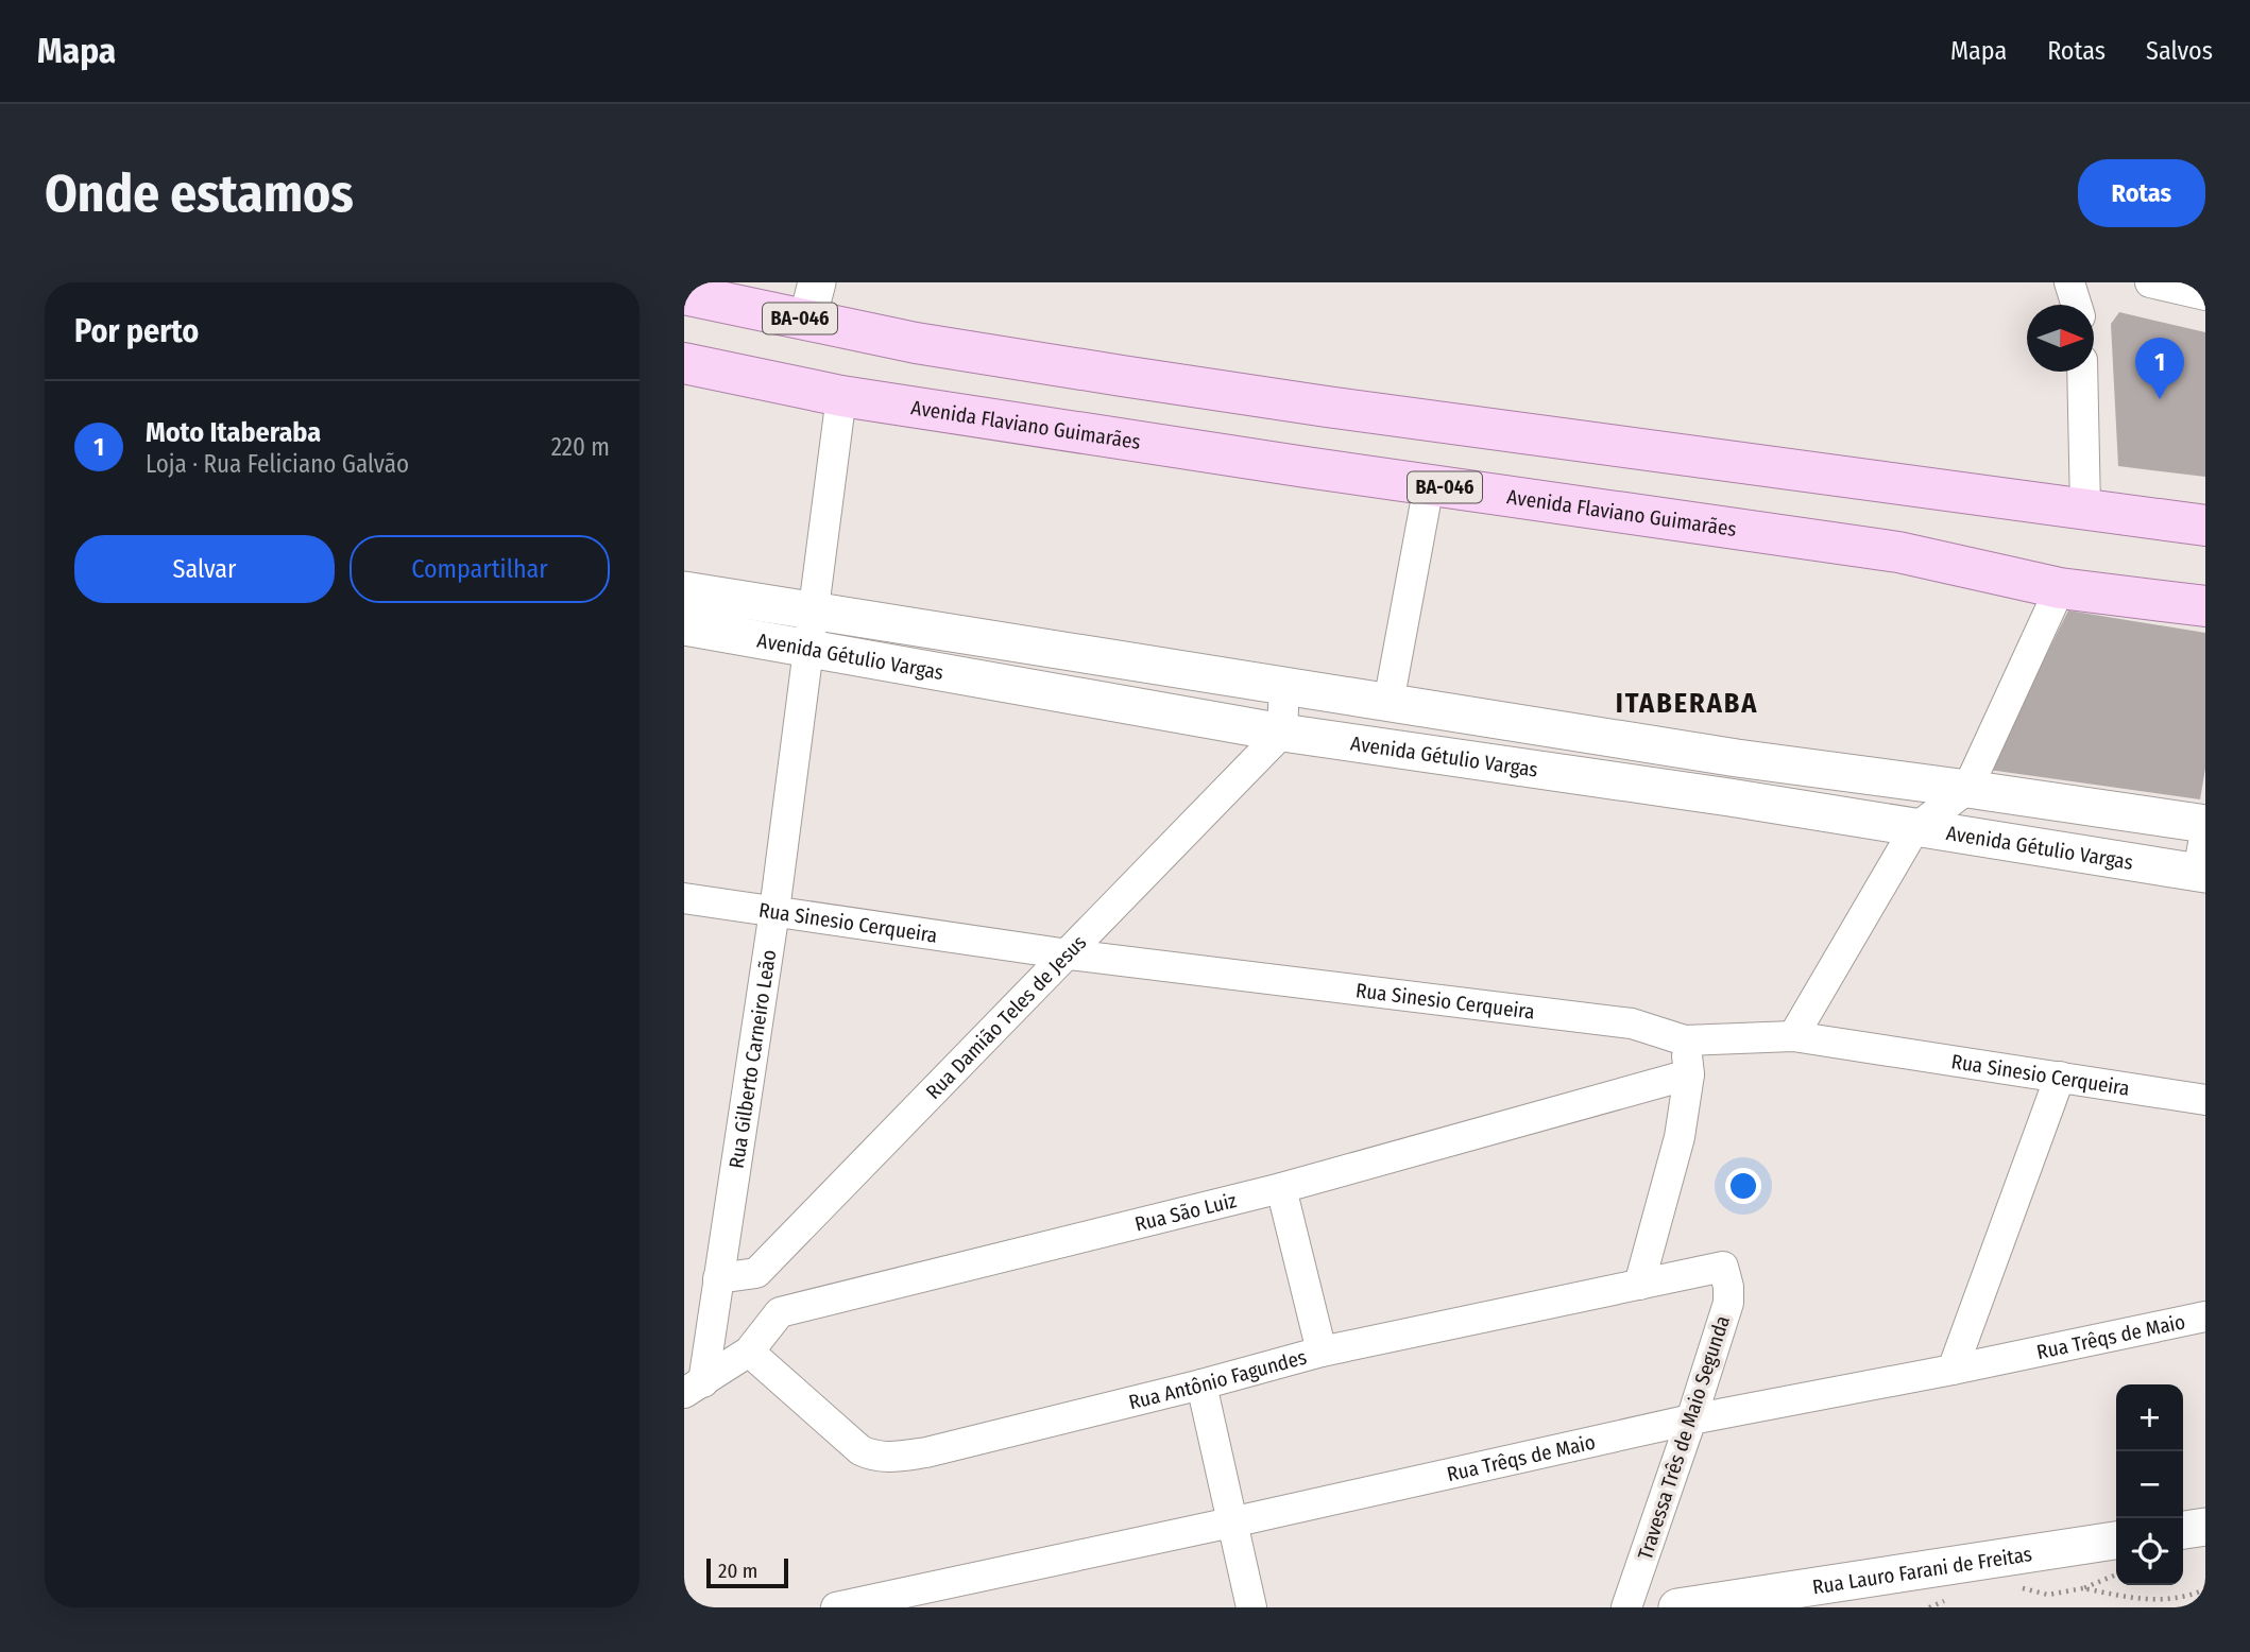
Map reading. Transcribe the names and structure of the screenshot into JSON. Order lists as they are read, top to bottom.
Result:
{
  "streets": {
    "main road": ["BA-046", "Avenida Flaviano Guimarães"],
    "street": [
      "Avenida Gétulio Vargas",
      "Rua Sinesio Cerqueira",
      "Rua Damião Teles de Jesus",
      "Rua Gilberto Carneiro Leão",
      "Rua São Luiz",
      "Rua Trêqs de Maio",
      "Rua Antônio Fagundes",
      "Travessa Três de Maio Segunda",
      "Rua Lauro Farani de Freitas"
    ]
  },
  "crossings": [
    ["Avenida Flaviano Guimarães", "Rua Gilberto Carneiro Leão"],
    ["Avenida Gétulio Vargas", "Rua Damião Teles de Jesus"],
    ["Avenida Gétulio Vargas", "Rua Gilberto Carneiro Leão"],
    ["Rua Sinesio Cerqueira", "Rua Damião Teles de Jesus"],
    ["Rua Sinesio Cerqueira", "Rua Gilberto Carneiro Leão"],
    ["Rua Trêqs de Maio", "Travessa Três de Maio Segunda"],
    ["Rua Antônio Fagundes", "Travessa Três de Maio Segunda"]
  ],
  "districts": ["ITABERABA"],
  "scale_bar": "20 m",
  "north": "right",
  "page": {
    "header": "Mapa",
    "nav": ["Mapa", "Rotas", "Salvos"],
    "buttons": [
      "Rotas",
      ["Salvar", "Compartilhar"]
    ],
    "title": "Onde estamos",
    "heading": "Por perto",
    "pins": "1",
    "list": [
      {
        "mark": "1",
        "name": "Moto Itaberaba",
        "note": "Loja · Rua Feliciano Galvão",
        "value": "220 m"
      }
    ],
    "map_buttons": ["+", "−"],
    "scale": "20 m"
  }
}
